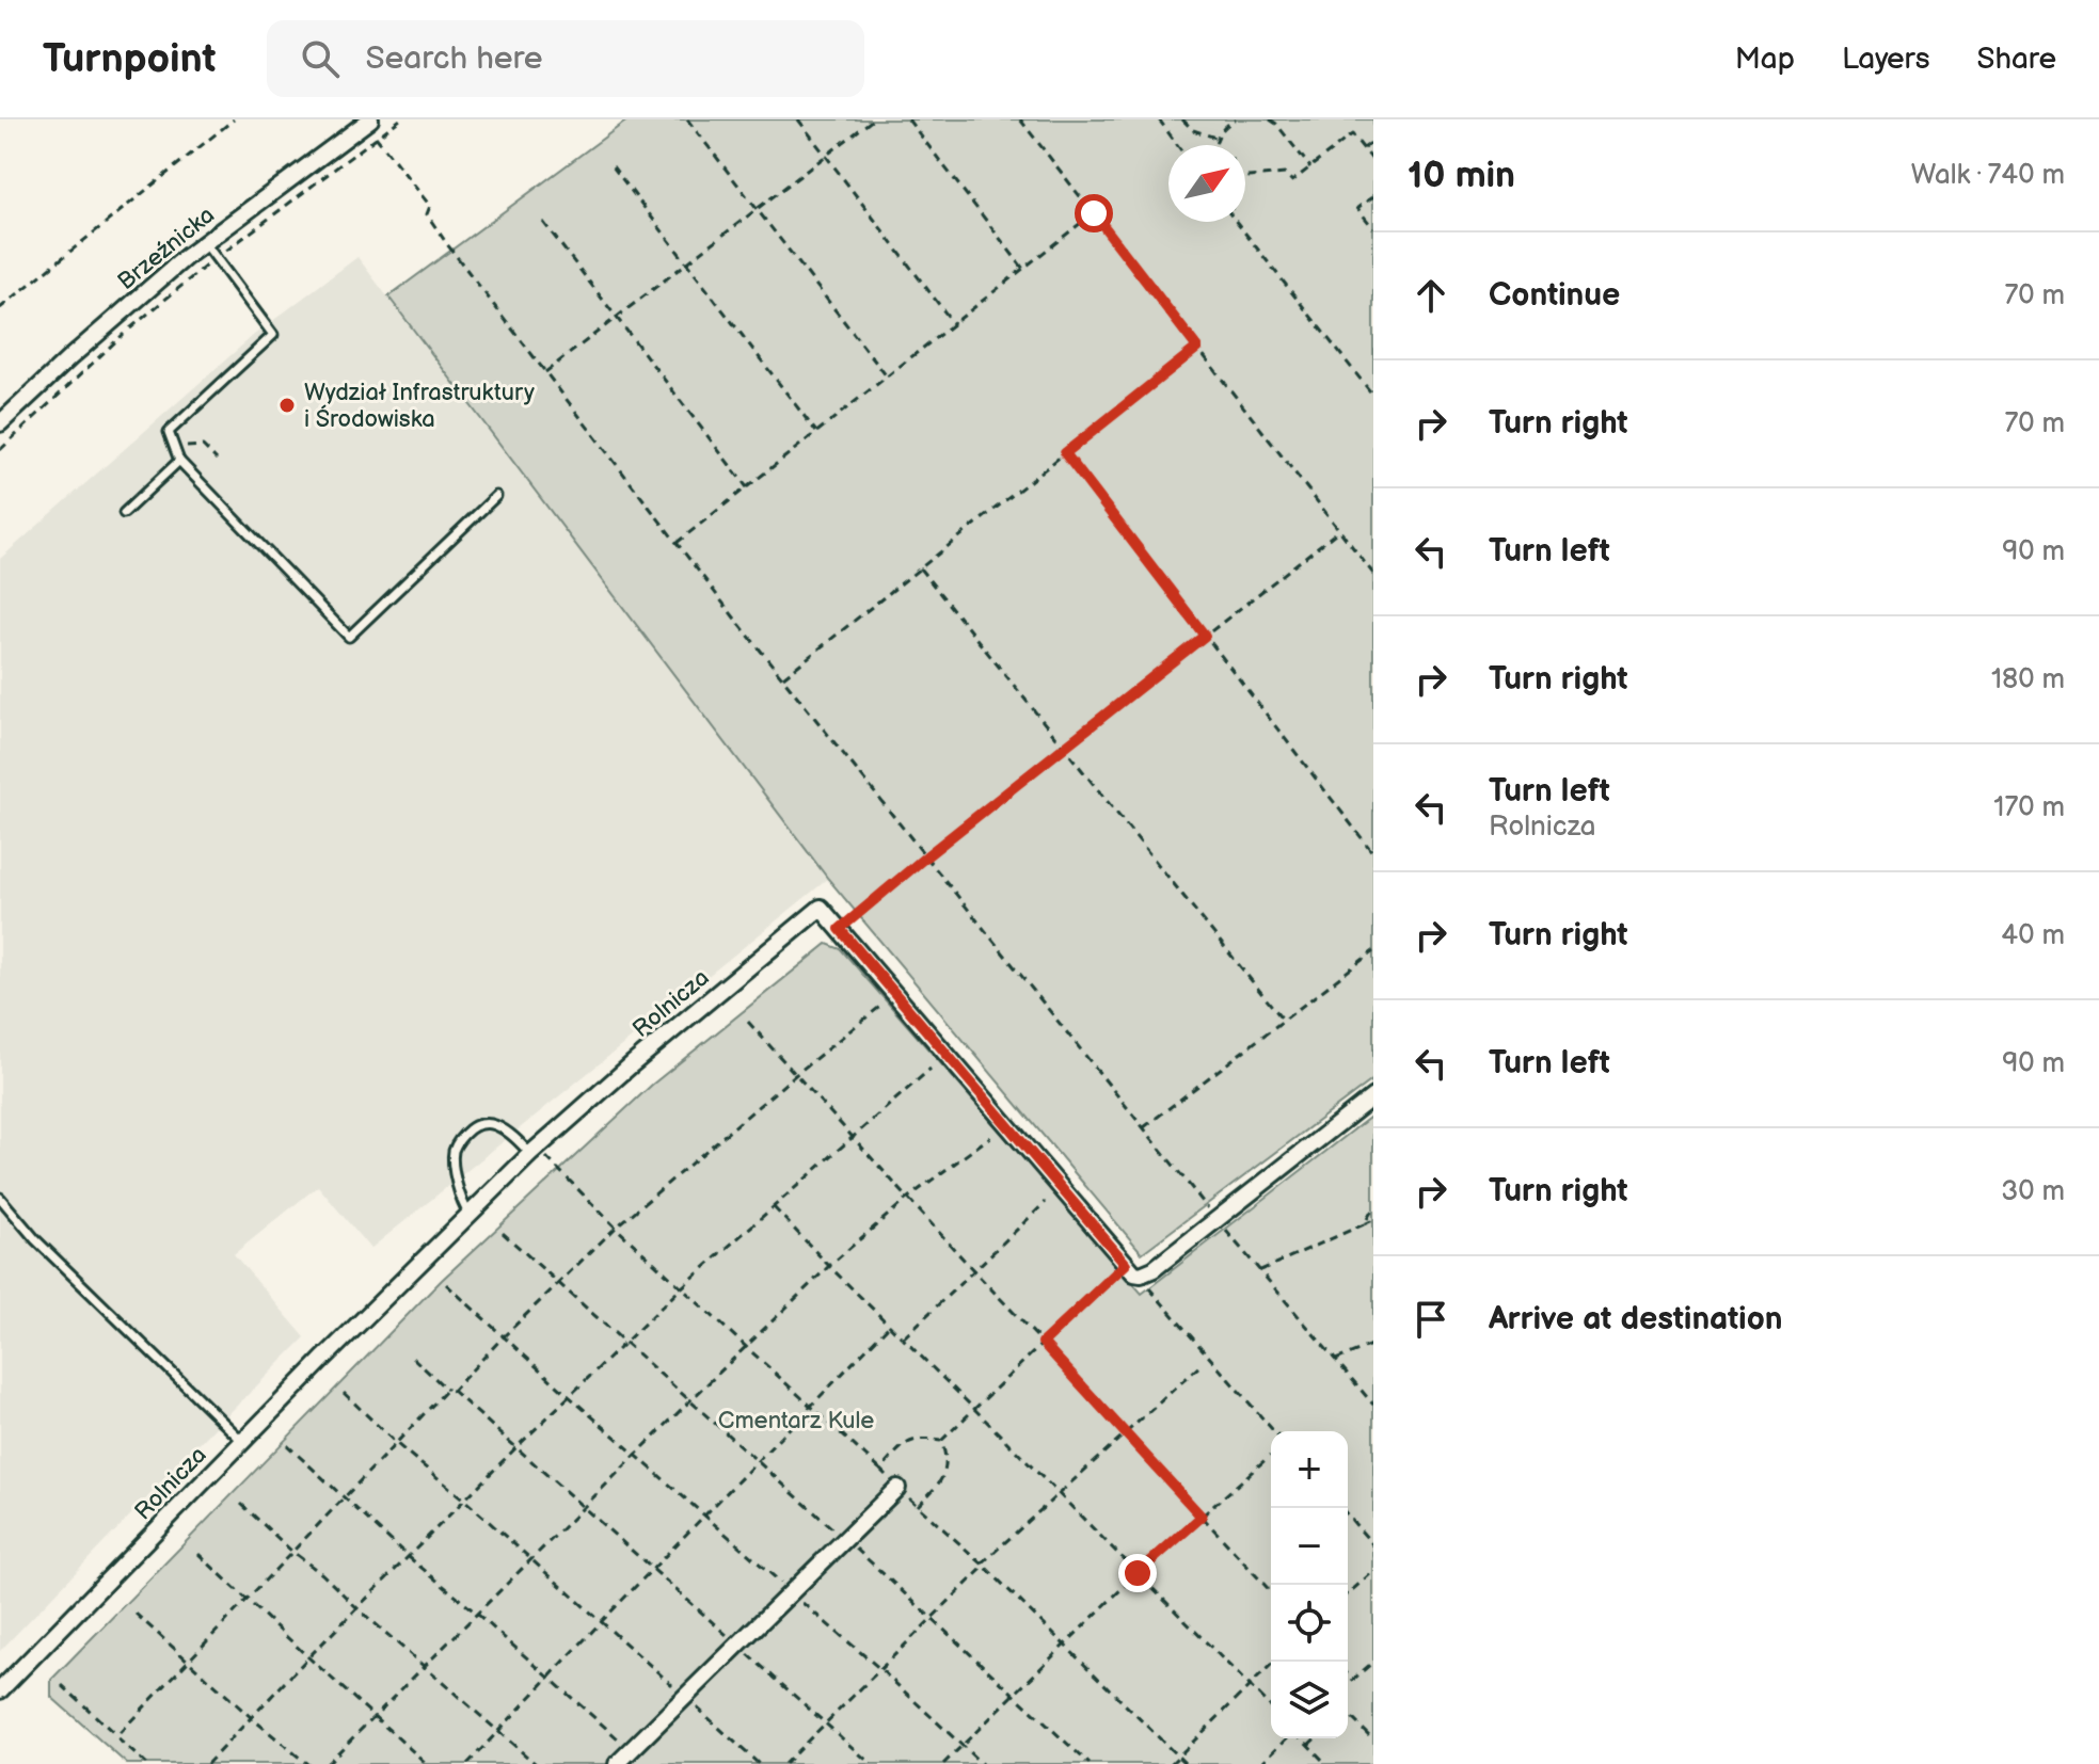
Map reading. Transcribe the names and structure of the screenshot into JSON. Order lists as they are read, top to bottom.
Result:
{
  "streets": {
    "street": ["Brzeźnicka", "Rolnicza"]
  },
  "parks": ["Cmentarz Kule"],
  "places": ["Wydział Infrastruktury i Środowiska"],
  "north": "top right",
  "page": {
    "header": "Turnpoint",
    "search": "Search here",
    "nav": ["Map", "Layers", "Share"],
    "heading": ["10 min", "Walk · 740 m"],
    "list": [
      ["Continue", "70 m"],
      ["Turn right", "70 m"],
      ["Turn left", "90 m"],
      ["Turn right", "180 m"],
      ["Turn left", "Rolnicza", "170 m"],
      ["Turn right", "40 m"],
      ["Turn left", "90 m"],
      ["Turn right", "30 m"],
      "Arrive at destination"
    ],
    "map_buttons": ["+", "−"]
  }
}
